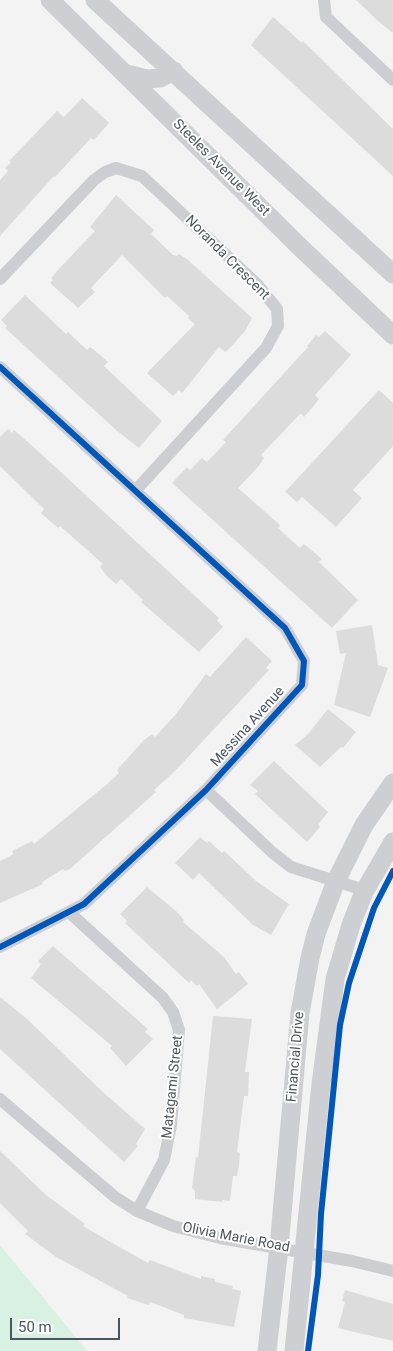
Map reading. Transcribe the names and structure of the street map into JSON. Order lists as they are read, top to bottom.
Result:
{
  "streets": {
    "street": [
      "Steeles Avenue West",
      "Noranda Crescent",
      "Messina Avenue",
      "Financial Drive",
      "Matagami Street",
      "Olivia Marie Road"
    ]
  },
  "crossings": [
    ["Noranda Crescent", "Messina Avenue"],
    ["Messina Avenue", "Matagami Street"],
    ["Financial Drive", "Olivia Marie Road"],
    ["Matagami Street", "Olivia Marie Road"]
  ],
  "scale_bar": "50 m"
}
